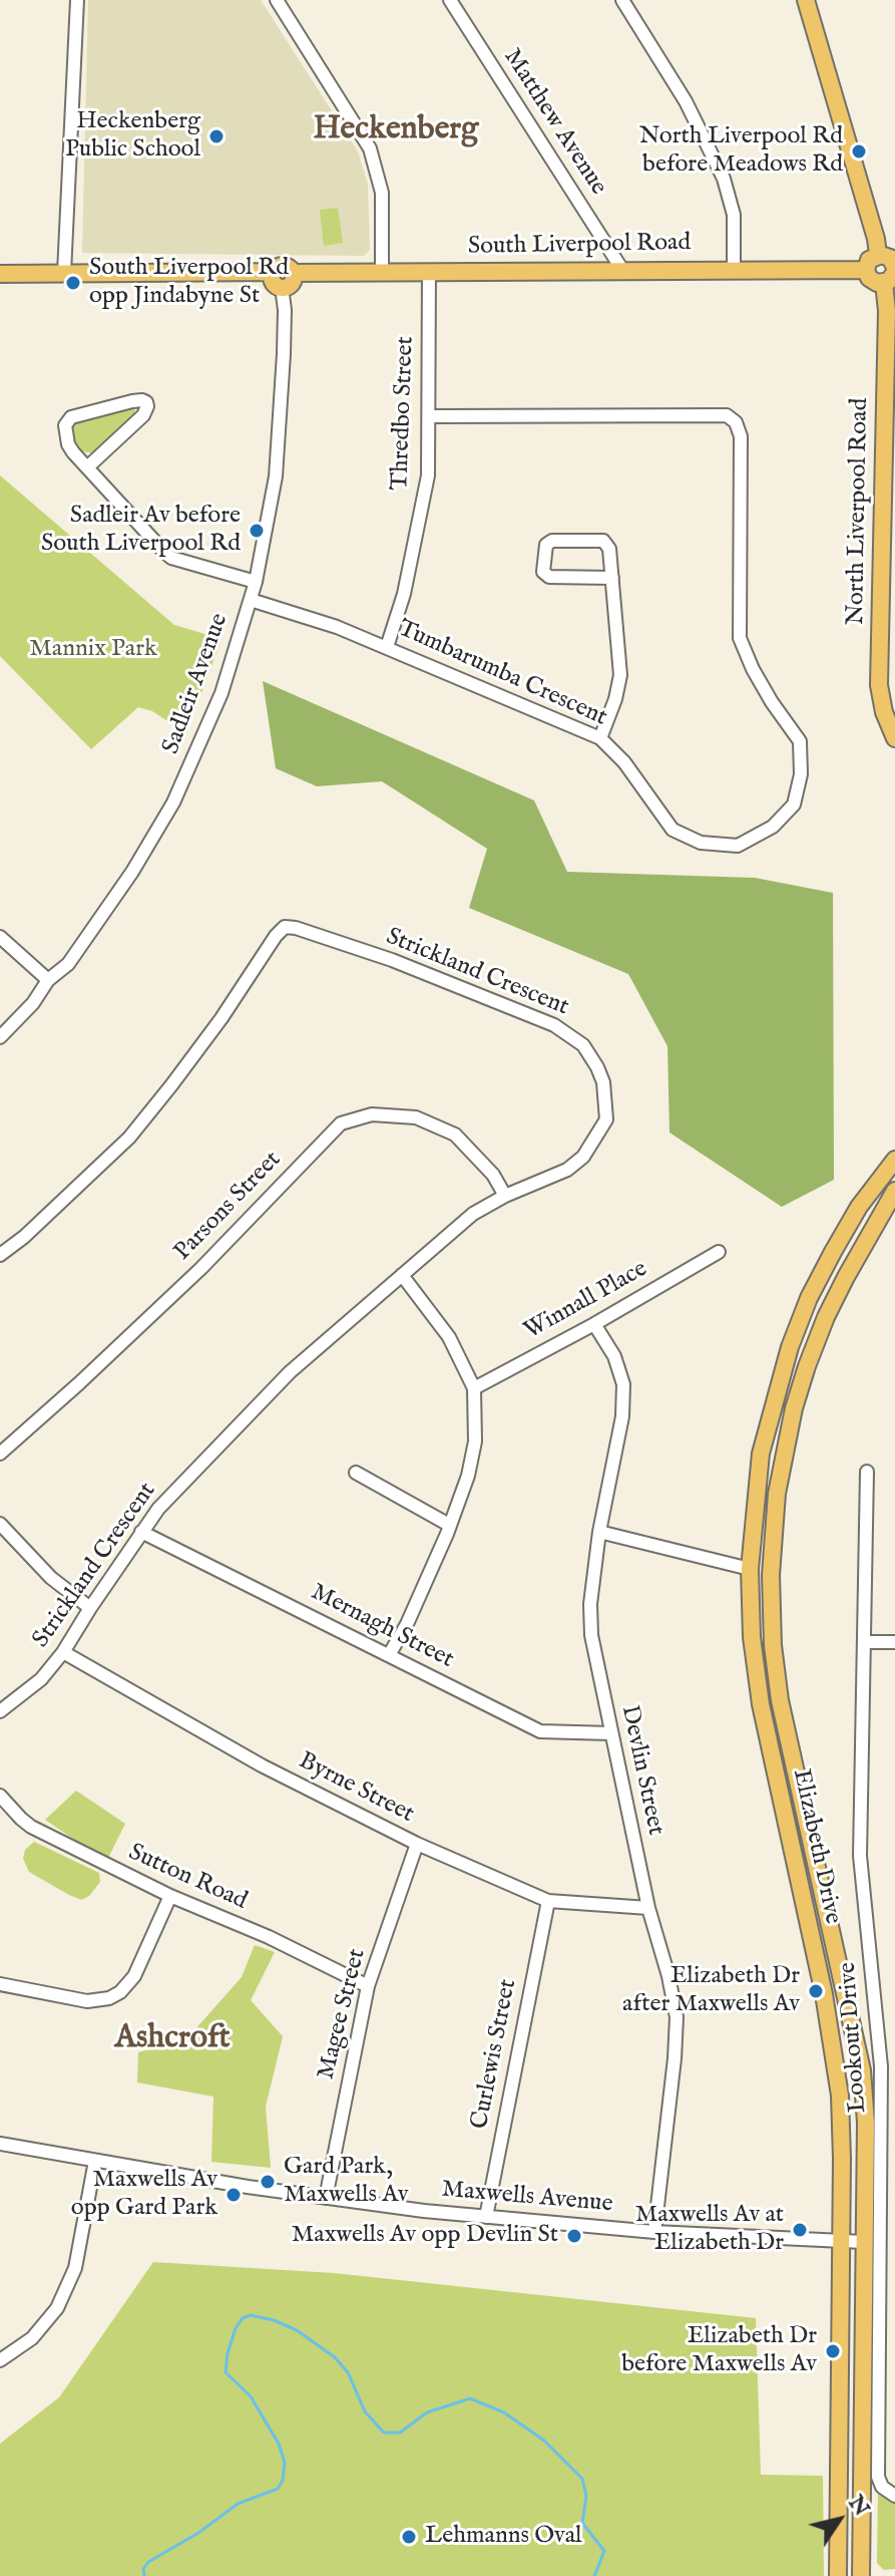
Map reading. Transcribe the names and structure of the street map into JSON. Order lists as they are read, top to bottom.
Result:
{
  "streets": {
    "main road": ["South Liverpool Road", "North Liverpool Road", "Elizabeth Drive"],
    "street": [
      "Matthew Avenue",
      "Thredbo Street",
      "Tumbarumba Crescent",
      "Sadleir Avenue",
      "Strickland Crescent",
      "Parsons Street",
      "Winnall Place",
      "Mernagh Street",
      "Devlin Street",
      "Byrne Street",
      "Sutton Road",
      "Magee Street",
      "Lookout Drive",
      "Curlewis Street",
      "Maxwells Avenue"
    ]
  },
  "crossings": [
    ["Matthew Avenue", "South Liverpool Road"],
    ["South Liverpool Road", "Thredbo Street"],
    ["South Liverpool Road", "North Liverpool Road"],
    ["South Liverpool Road", "Sadleir Avenue"],
    ["Thredbo Street", "Tumbarumba Crescent"],
    ["Tumbarumba Crescent", "Sadleir Avenue"],
    ["Strickland Crescent", "Parsons Street"],
    ["Strickland Crescent", "Mernagh Street"],
    ["Strickland Crescent", "Byrne Street"],
    ["Winnall Place", "Devlin Street"],
    ["Mernagh Street", "Devlin Street"],
    ["Devlin Street", "Byrne Street"],
    ["Devlin Street", "Maxwells Avenue"],
    ["Byrne Street", "Magee Street"],
    ["Byrne Street", "Curlewis Street"],
    ["Elizabeth Drive", "Maxwells Avenue"],
    ["Sutton Road", "Magee Street"],
    ["Magee Street", "Maxwells Avenue"],
    ["Curlewis Street", "Maxwells Avenue"]
  ],
  "districts": ["Heckenberg", "Ashcroft"],
  "parks": ["Mannix Park"],
  "places": [
    "Heckenberg Public School",
    "North Liverpool Rd before Meadows Rd",
    "South Liverpool Rd opp Jindabyne St",
    "Sadleir Av before South Liverpool Rd",
    "Elizabeth Dr after Maxwells Av",
    "Gard Park, Maxwells Av",
    "Maxwells Av opp Gard Park",
    "Maxwells Av at Elizabeth Dr",
    "Maxwells Av opp Devlin St",
    "Elizabeth Dr before Maxwells Av",
    "Lehmanns Oval"
  ],
  "north": "top right"
}
